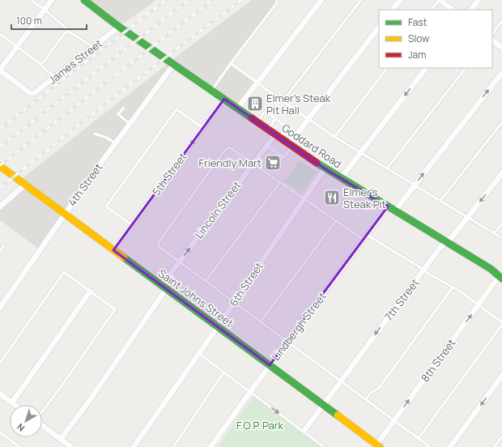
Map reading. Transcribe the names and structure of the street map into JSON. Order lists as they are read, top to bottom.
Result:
{
  "streets": {
    "street": [
      "James Street",
      "Goddard Road",
      "5th Street",
      "4th Street",
      "Lincoln Street",
      "6th Street",
      "Saint Johns Street",
      "7th Street",
      "Lindbergh Street",
      "8th Street"
    ]
  },
  "crossings": [
    ["James Street", "Goddard Road"],
    ["Goddard Road", "5th Street"],
    ["Goddard Road", "4th Street"],
    ["Goddard Road", "Lincoln Street"],
    ["Goddard Road", "6th Street"],
    ["Goddard Road", "7th Street"],
    ["Goddard Road", "Lindbergh Street"],
    ["Goddard Road", "8th Street"],
    ["5th Street", "Saint Johns Street"],
    ["4th Street", "Saint Johns Street"],
    ["Lincoln Street", "Saint Johns Street"],
    ["6th Street", "Saint Johns Street"],
    ["Saint Johns Street", "7th Street"],
    ["Saint Johns Street", "Lindbergh Street"],
    ["Saint Johns Street", "8th Street"]
  ],
  "one_way": ["5th Street", "7th Street", "8th Street"],
  "parks": ["F.O.P. Park"],
  "places": {
    "building": ["Elmer's Steak Pit Hall"],
    "supermarket": ["Friendly Mart"],
    "restaurant": ["Elmer's Steak Pit"]
  },
  "legend": ["Fast", "Slow", "Jam"],
  "scale_bar": "100 m",
  "north": "bottom left"
}
